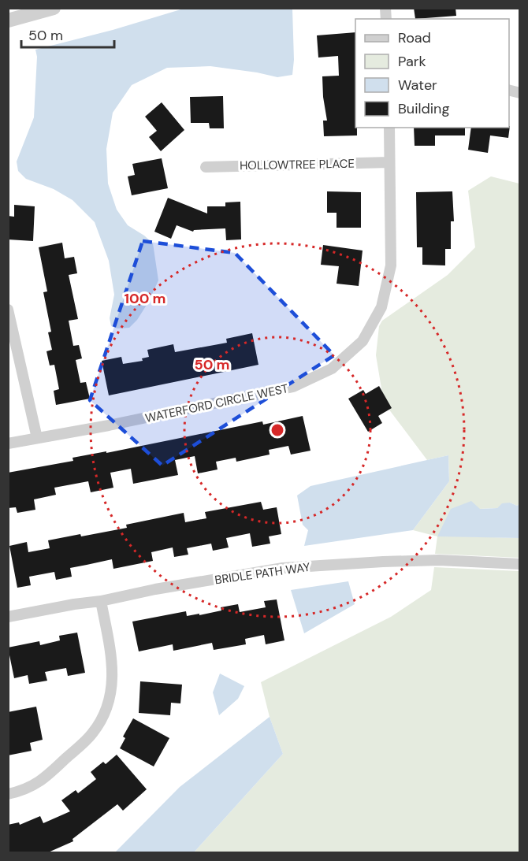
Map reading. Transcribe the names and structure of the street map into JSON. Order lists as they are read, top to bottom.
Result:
{
  "streets": {
    "street": ["HOLLOWTREE PLACE", "WATERFORD CIRCLE WEST", "BRIDLE PATH WAY"]
  },
  "crossings": [
    ["HOLLOWTREE PLACE", "WATERFORD CIRCLE WEST"]
  ],
  "legend": [
    "Road",
    "Park",
    "Water",
    "Building"
  ],
  "scale_bar": "50 m",
  "rings": ["100 m", "50 m"]
}
